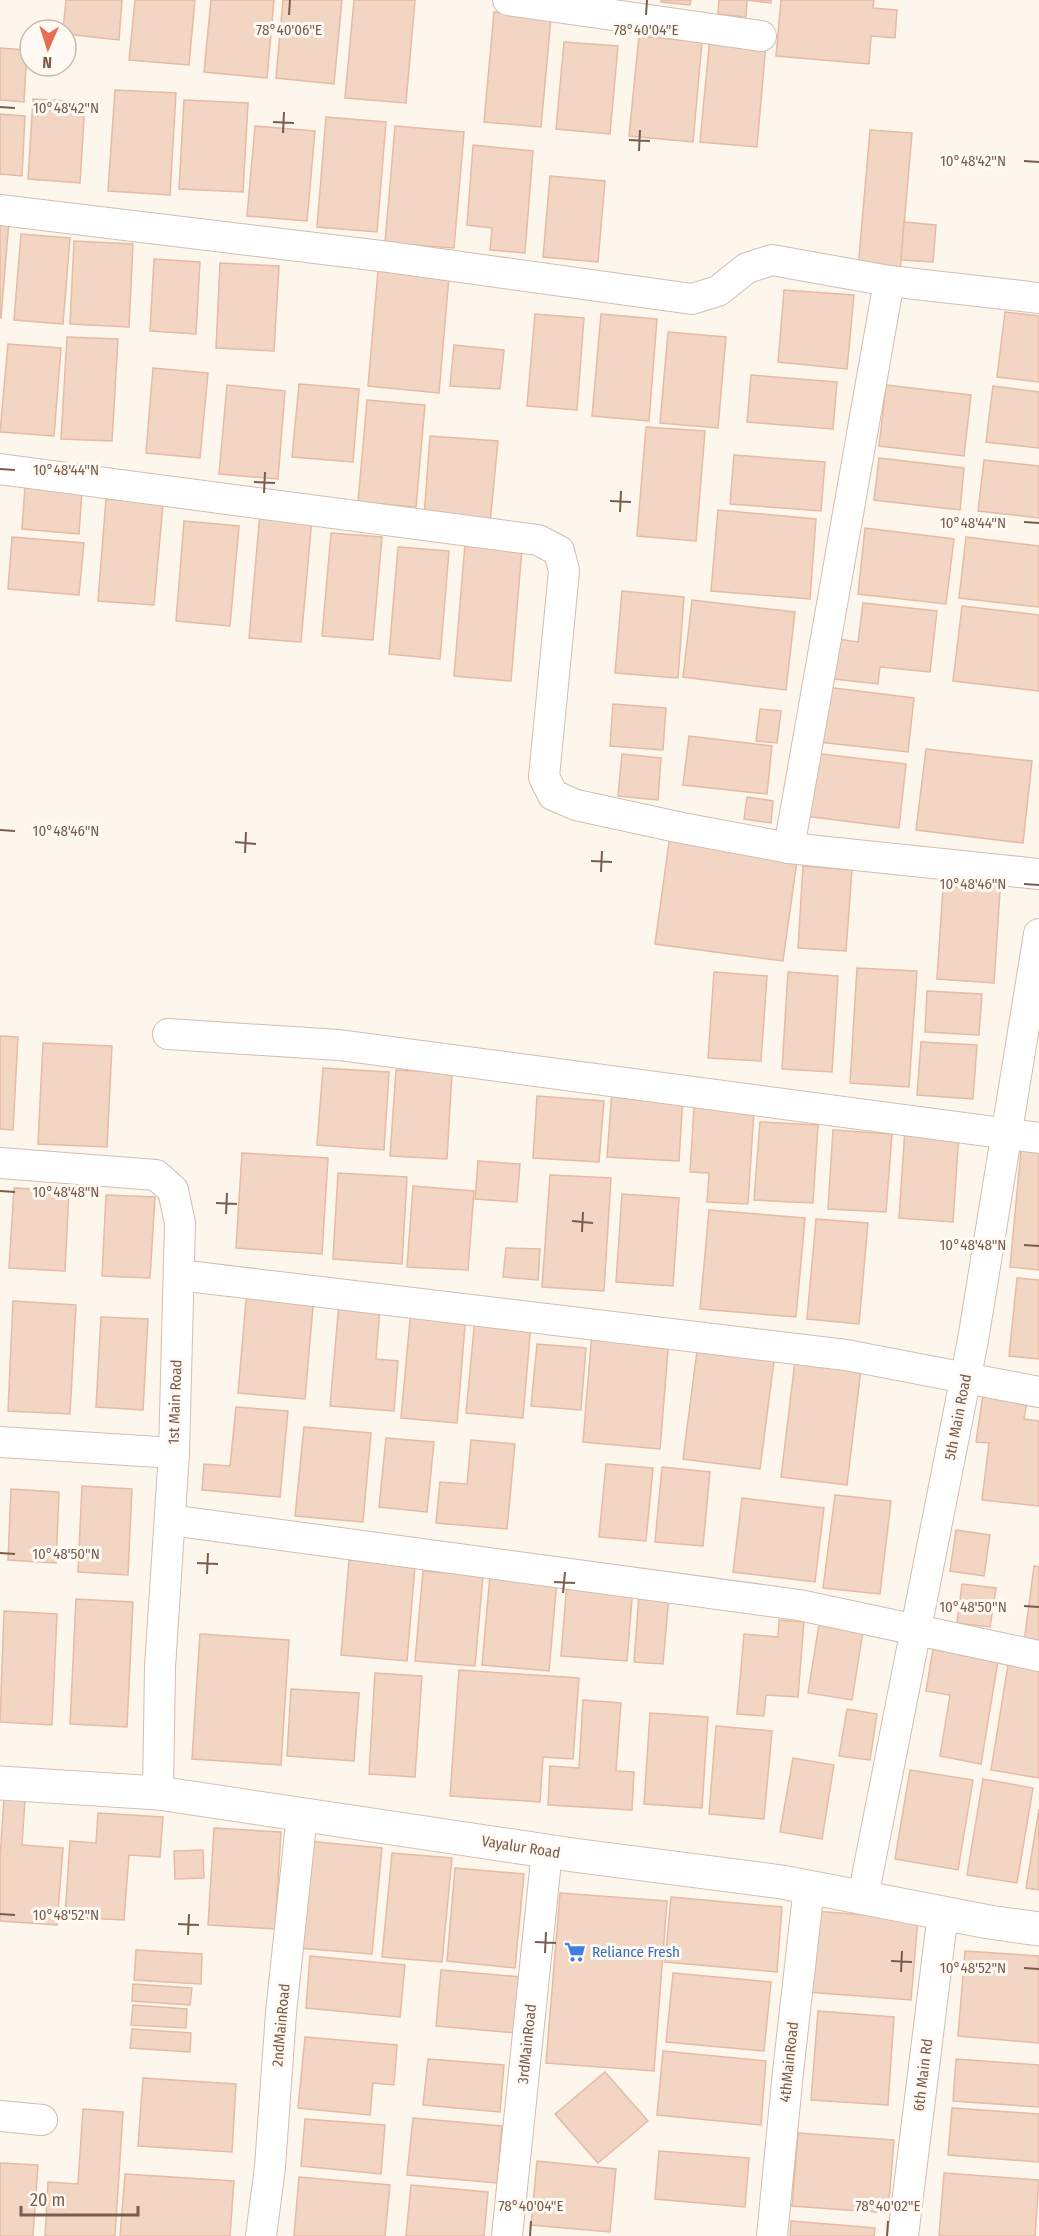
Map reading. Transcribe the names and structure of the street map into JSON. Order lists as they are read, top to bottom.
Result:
{
  "streets": {
    "main road": ["Vayalur Road"],
    "street": [
      "1st Main Road",
      "5th Main Road",
      "2ndMainRoad",
      "3rdMainRoad",
      "4thMainRoad",
      "6th Main Rd"
    ]
  },
  "crossings": [
    ["1st Main Road", "Vayalur Road"],
    ["5th Main Road", "Vayalur Road"],
    ["Vayalur Road", "2ndMainRoad"],
    ["Vayalur Road", "3rdMainRoad"],
    ["Vayalur Road", "4thMainRoad"],
    ["Vayalur Road", "6th Main Rd"]
  ],
  "places": {
    "supermarket": ["Reliance Fresh"]
  },
  "scale_bar": "20 m",
  "north": "bottom",
  "coordinates": [
    "78°40'06\"E",
    "78°40'04\"E",
    "10°48'42\"N",
    "10°48'44\"N",
    "10°48'46\"N",
    "10°48'48\"N",
    "10°48'50\"N",
    "10°48'52\"N",
    "78°40'02\"E"
  ]
}
